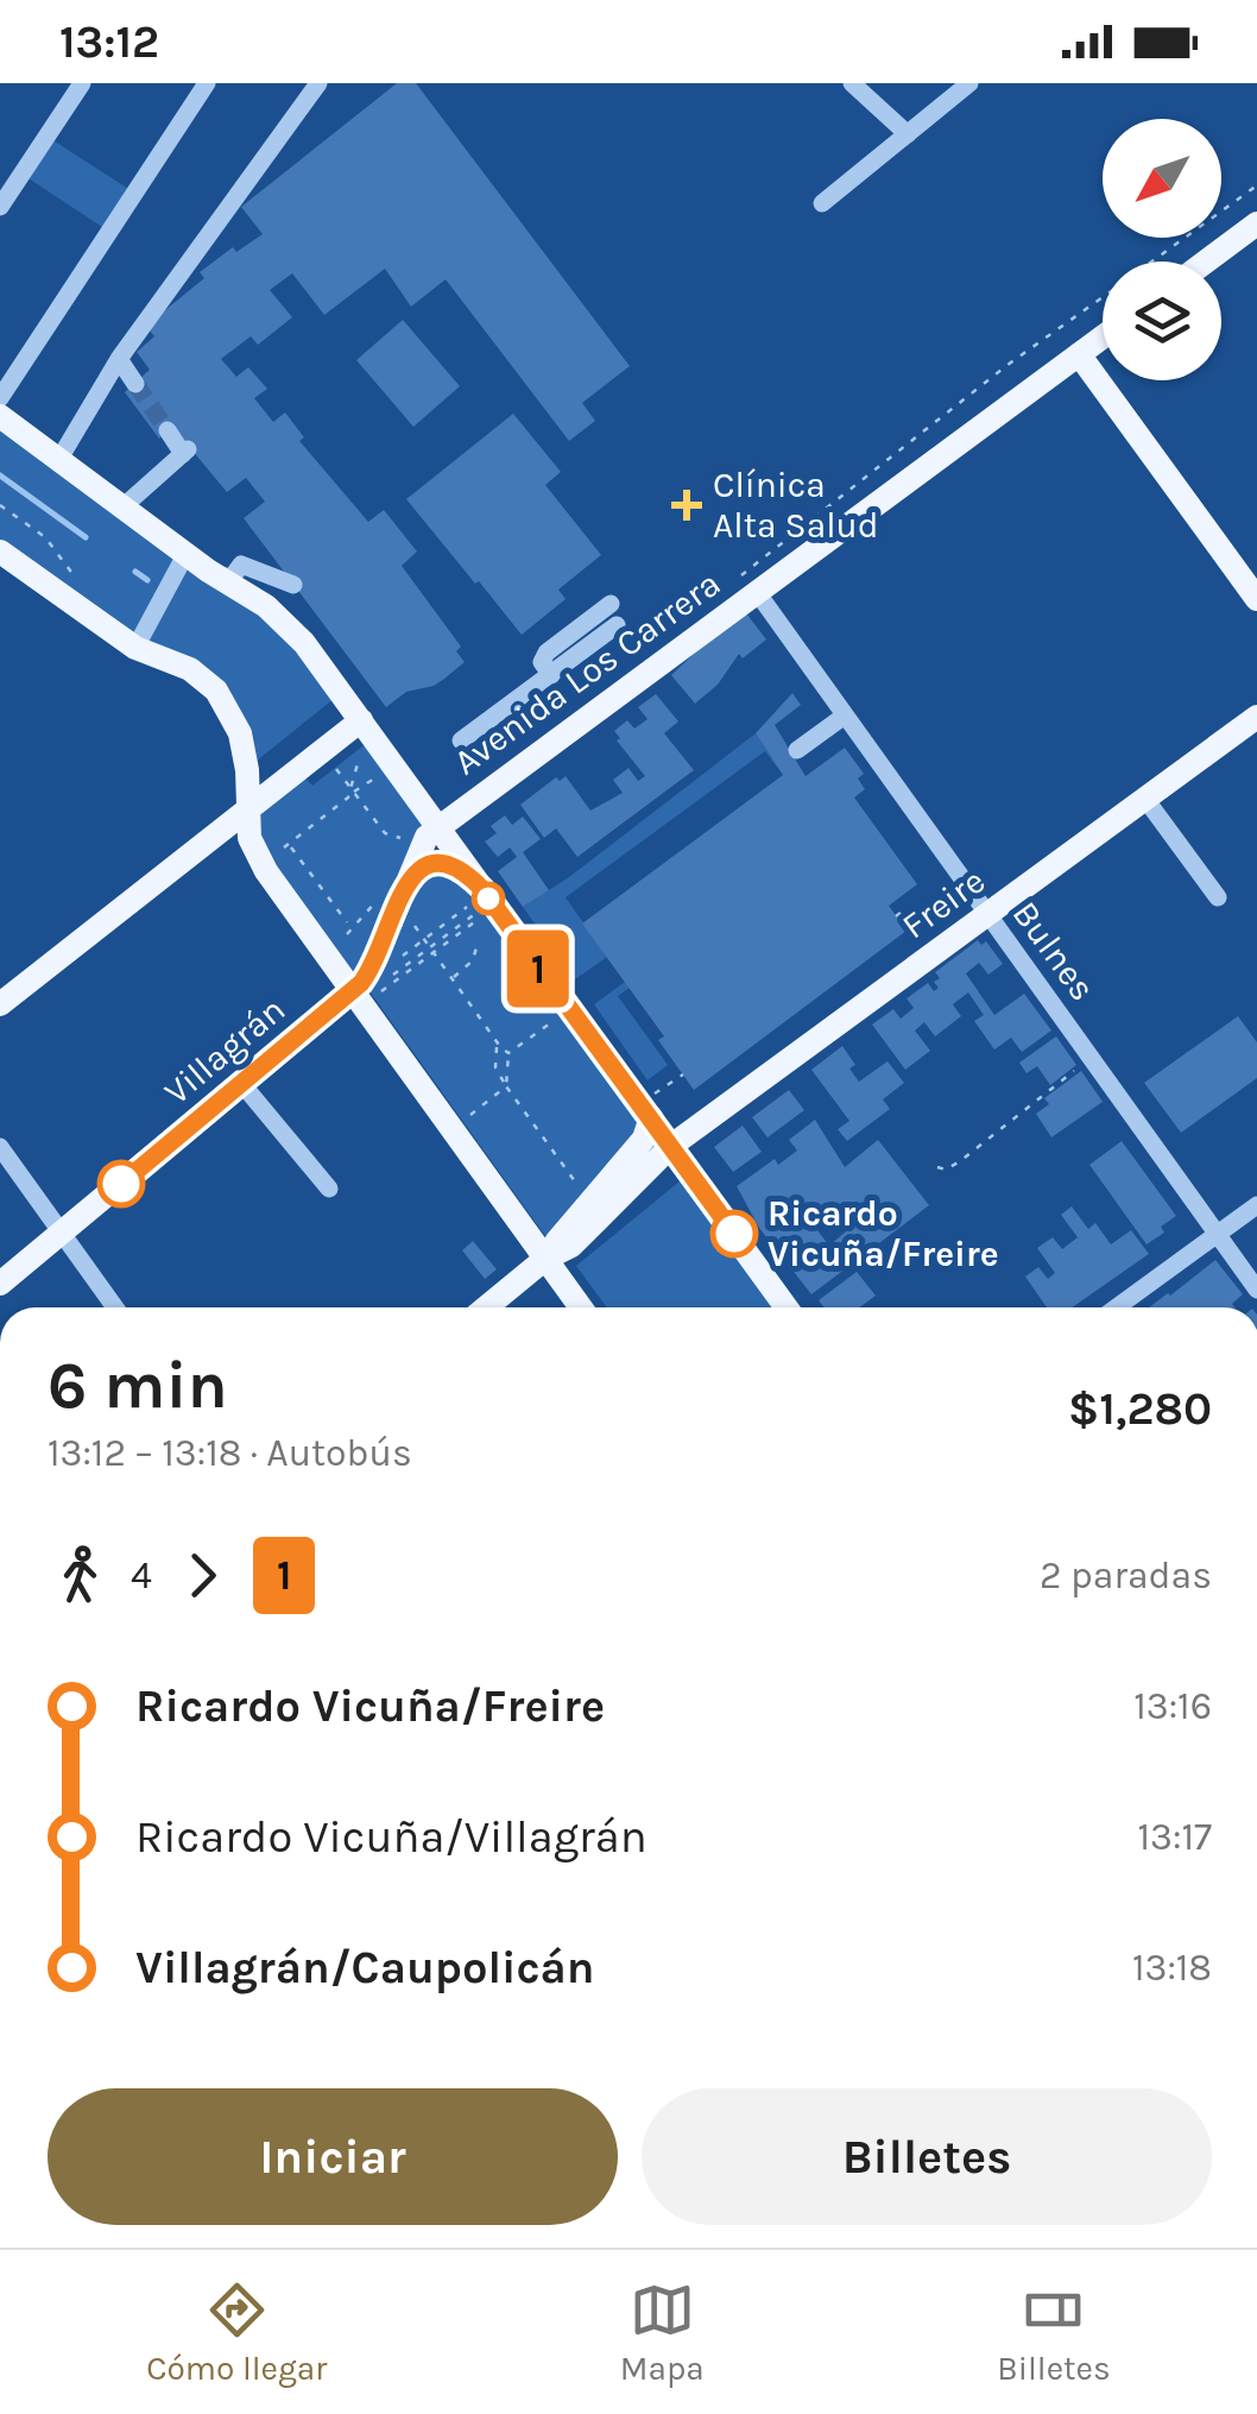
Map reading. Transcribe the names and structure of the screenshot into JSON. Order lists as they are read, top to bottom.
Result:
{
  "streets": {
    "main road": ["Avenida Los Carrera", "Freire", "Villagrán"],
    "street": ["Bulnes"]
  },
  "crossings": [
    ["Avenida Los Carrera", "Bulnes"],
    ["Avenida Los Carrera", "Villagrán"],
    ["Freire", "Bulnes"]
  ],
  "places": {
    "health": ["Clínica Alta Salud"],
    "other": ["Ricardo Vicuña/Freire"]
  },
  "lines": ["bus line 1"],
  "north": "bottom left",
  "page": {
    "status": "13:12",
    "on_map": "1",
    "heading": ["6 min", "13:12 – 13:18 · Autobús", "$1,280"],
    "legs": ["4", "1", "2 paradas"],
    "list": [
      {
        "name": "Ricardo Vicuña/Freire",
        "value": "13:16"
      },
      {
        "name": "Ricardo Vicuña/Villagrán",
        "value": "13:17"
      },
      {
        "name": "Villagrán/Caupolicán",
        "value": "13:18"
      }
    ],
    "buttons": ["Iniciar", "Billetes"],
    "tabs": ["Cómo llegar", "Mapa", "Billetes"]
  }
}
